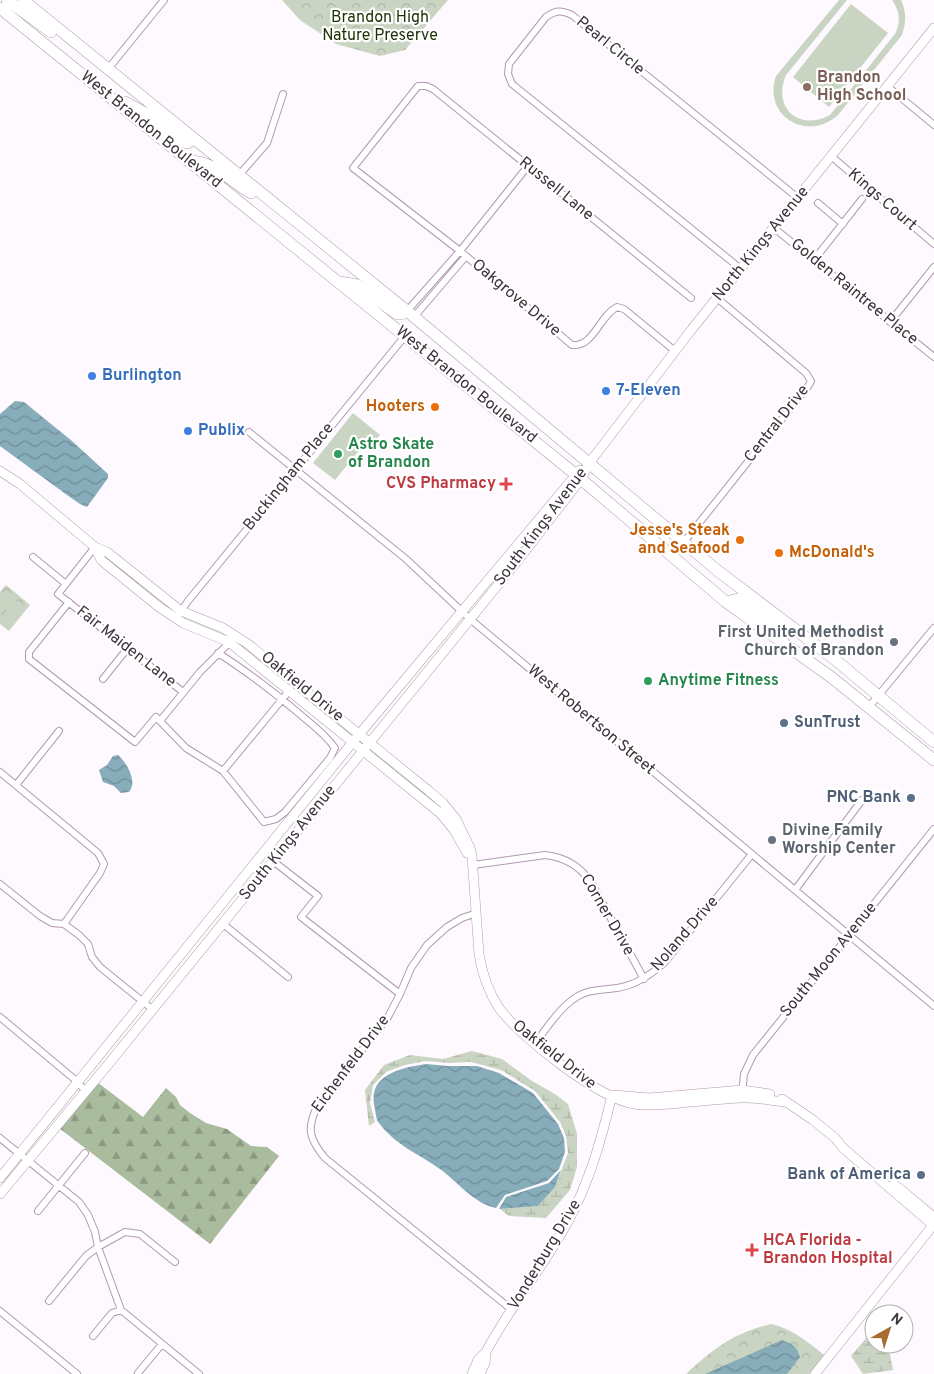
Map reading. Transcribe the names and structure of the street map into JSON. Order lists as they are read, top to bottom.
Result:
{
  "streets": {
    "highway": ["West Brandon Boulevard"],
    "street": [
      "Pearl Circle",
      "Russell Lane",
      "Kings Court",
      "North Kings Avenue",
      "Golden Raintree Place",
      "Oakgrove Drive",
      "Central Drive",
      "Buckingham Place",
      "South Kings Avenue",
      "Fair Maiden Lane",
      "Oakfield Drive",
      "West Robertson Street",
      "Corner Drive",
      "Noland Drive",
      "South Moon Avenue",
      "Eichenfeld Drive",
      "Vonderburg Drive"
    ]
  },
  "crossings": [
    ["Pearl Circle", "North Kings Avenue"],
    ["West Brandon Boulevard", "North Kings Avenue"],
    ["West Brandon Boulevard", "Central Drive"],
    ["West Brandon Boulevard", "Buckingham Place"],
    ["West Brandon Boulevard", "South Kings Avenue"],
    ["Russell Lane", "Oakgrove Drive"],
    ["Kings Court", "North Kings Avenue"],
    ["North Kings Avenue", "Golden Raintree Place"],
    ["North Kings Avenue", "Oakgrove Drive"],
    ["North Kings Avenue", "Central Drive"],
    ["North Kings Avenue", "South Kings Avenue"],
    ["Buckingham Place", "Oakfield Drive"],
    ["Buckingham Place", "West Robertson Street"],
    ["South Kings Avenue", "Oakfield Drive"],
    ["South Kings Avenue", "West Robertson Street"],
    ["Oakfield Drive", "Corner Drive"],
    ["Oakfield Drive", "Noland Drive"],
    ["Oakfield Drive", "South Moon Avenue"],
    ["Oakfield Drive", "Eichenfeld Drive"],
    ["Oakfield Drive", "Vonderburg Drive"],
    ["West Robertson Street", "Noland Drive"],
    ["West Robertson Street", "South Moon Avenue"],
    ["Corner Drive", "Noland Drive"],
    ["Eichenfeld Drive", "Vonderburg Drive"]
  ],
  "parks": ["Brandon High Nature Preserve"],
  "places": {
    "other": [
      "Brandon High School",
      "Burlington",
      "7-Eleven",
      "Hooters",
      "Publix",
      "Astro Skate of Brandon",
      "Jesse's Steak and Seafood",
      "McDonald's",
      "First United Methodist Church of Brandon",
      "Anytime Fitness",
      "SunTrust",
      "PNC Bank",
      "Divine Family Worship Center",
      "Bank of America"
    ],
    "health": ["CVS Pharmacy", "HCA Florida - Brandon Hospital"]
  },
  "north": "top right"
}
